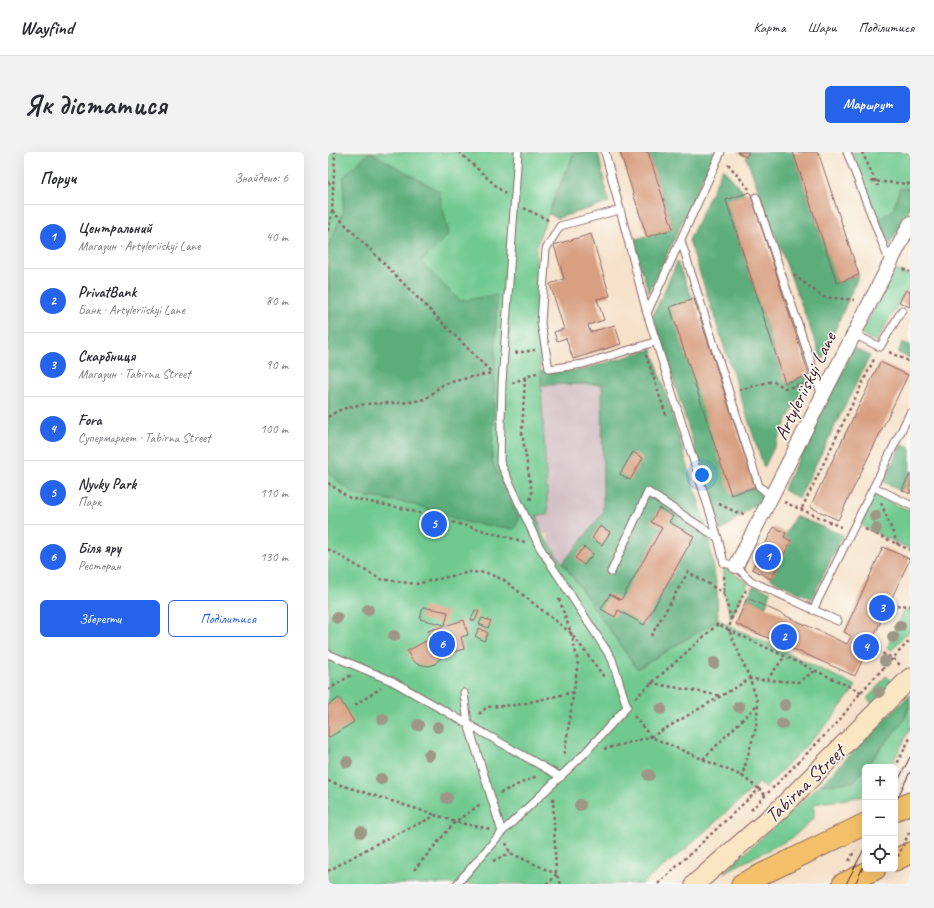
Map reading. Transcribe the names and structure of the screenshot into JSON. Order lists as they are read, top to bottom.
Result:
{
  "streets": {
    "main road": ["Tabirna Street"],
    "street": ["Artyleriiskyi Lane"]
  },
  "page": {
    "header": "Wayfind",
    "nav": ["Карта", "Шари", "Поділитися"],
    "buttons": [
      "Маршрут",
      ["Зберегти", "Поділитися"]
    ],
    "title": "Як дістатися",
    "heading": ["Поруч", "Знайдено: 6"],
    "list": [
      {
        "mark": "1",
        "name": "Центральний",
        "note": "Магазин · Artyleriiskyi Lane",
        "value": "40 m"
      },
      {
        "mark": "2",
        "name": "PrivatBank",
        "note": "Банк · Artyleriiskyi Lane",
        "value": "80 m"
      },
      {
        "mark": "3",
        "name": "Скарбниця",
        "note": "Магазин · Tabirna Street",
        "value": "90 m"
      },
      {
        "mark": "4",
        "name": "Fora",
        "note": "Супермаркет · Tabirna Street",
        "value": "100 m"
      },
      {
        "mark": "5",
        "name": "Nyvky Park",
        "note": "Парк",
        "value": "110 m"
      },
      {
        "mark": "6",
        "name": "Біля яру",
        "note": "Ресторан",
        "value": "130 m"
      }
    ],
    "pins": [
      "5",
      "1",
      "3",
      "2",
      "6",
      "4"
    ],
    "map_buttons": ["+", "−"]
  }
}
